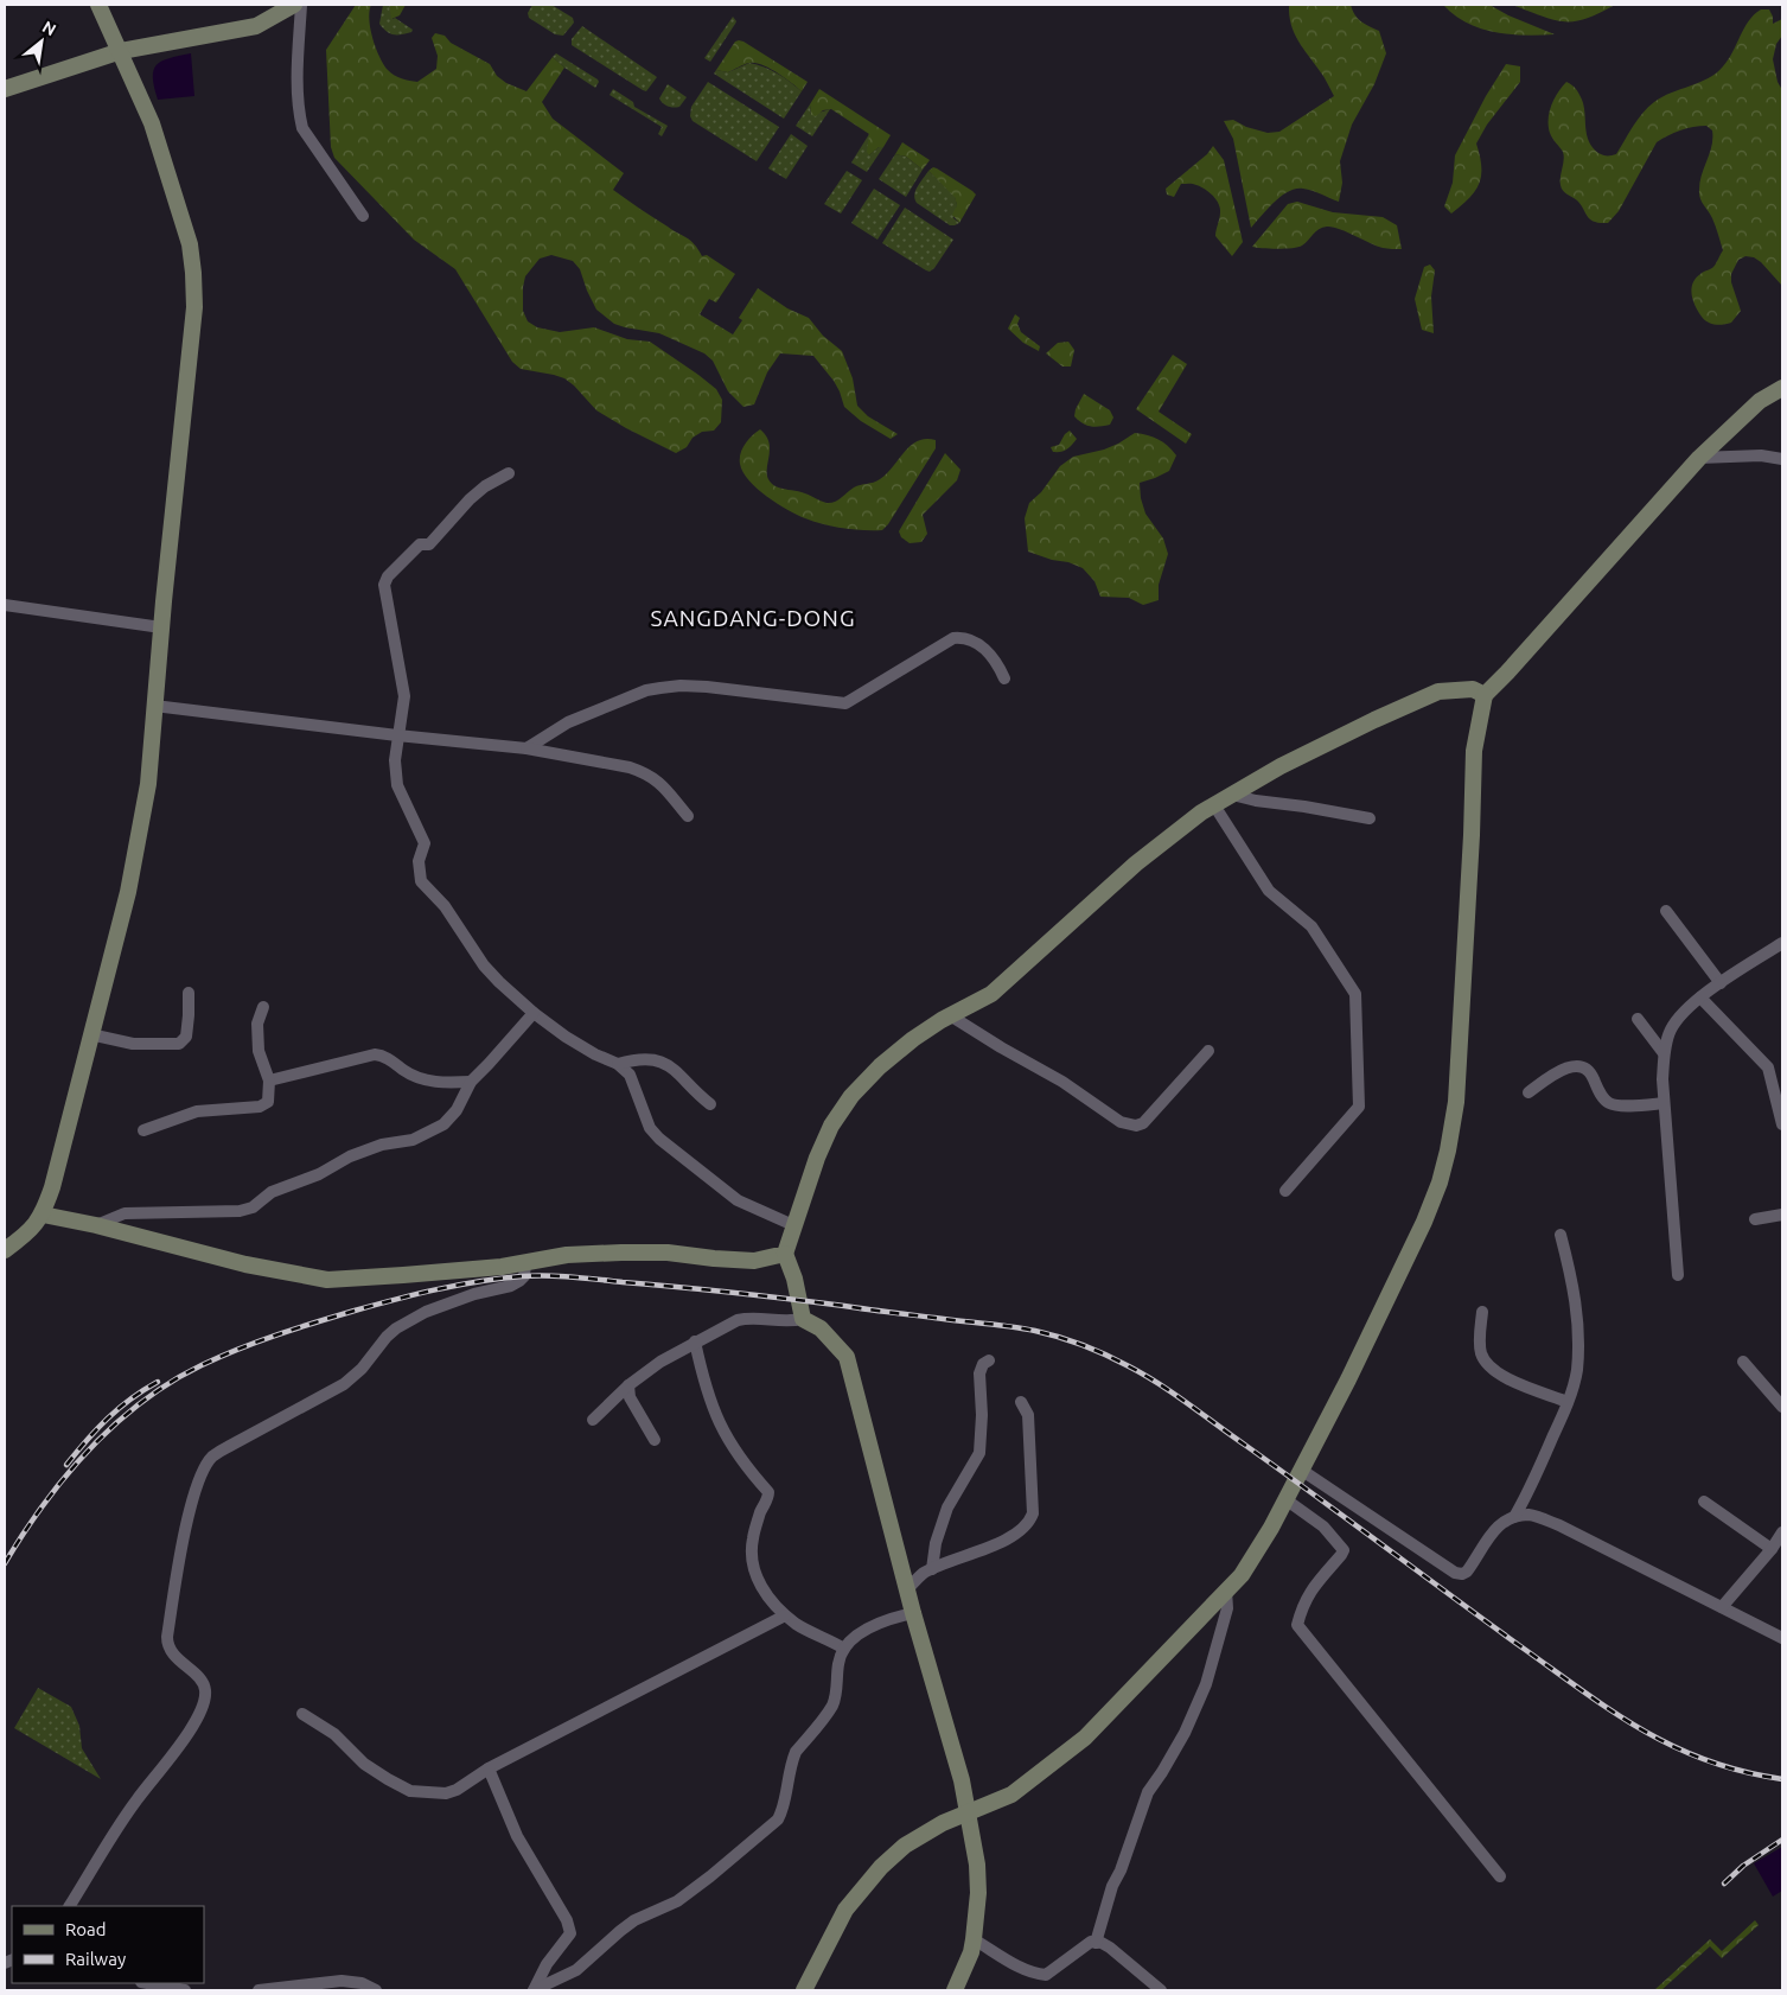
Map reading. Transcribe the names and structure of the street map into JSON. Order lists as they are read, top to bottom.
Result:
{
  "districts": ["SANGDANG-DONG"],
  "legend": ["Road", "Railway"],
  "north": "top right"
}
